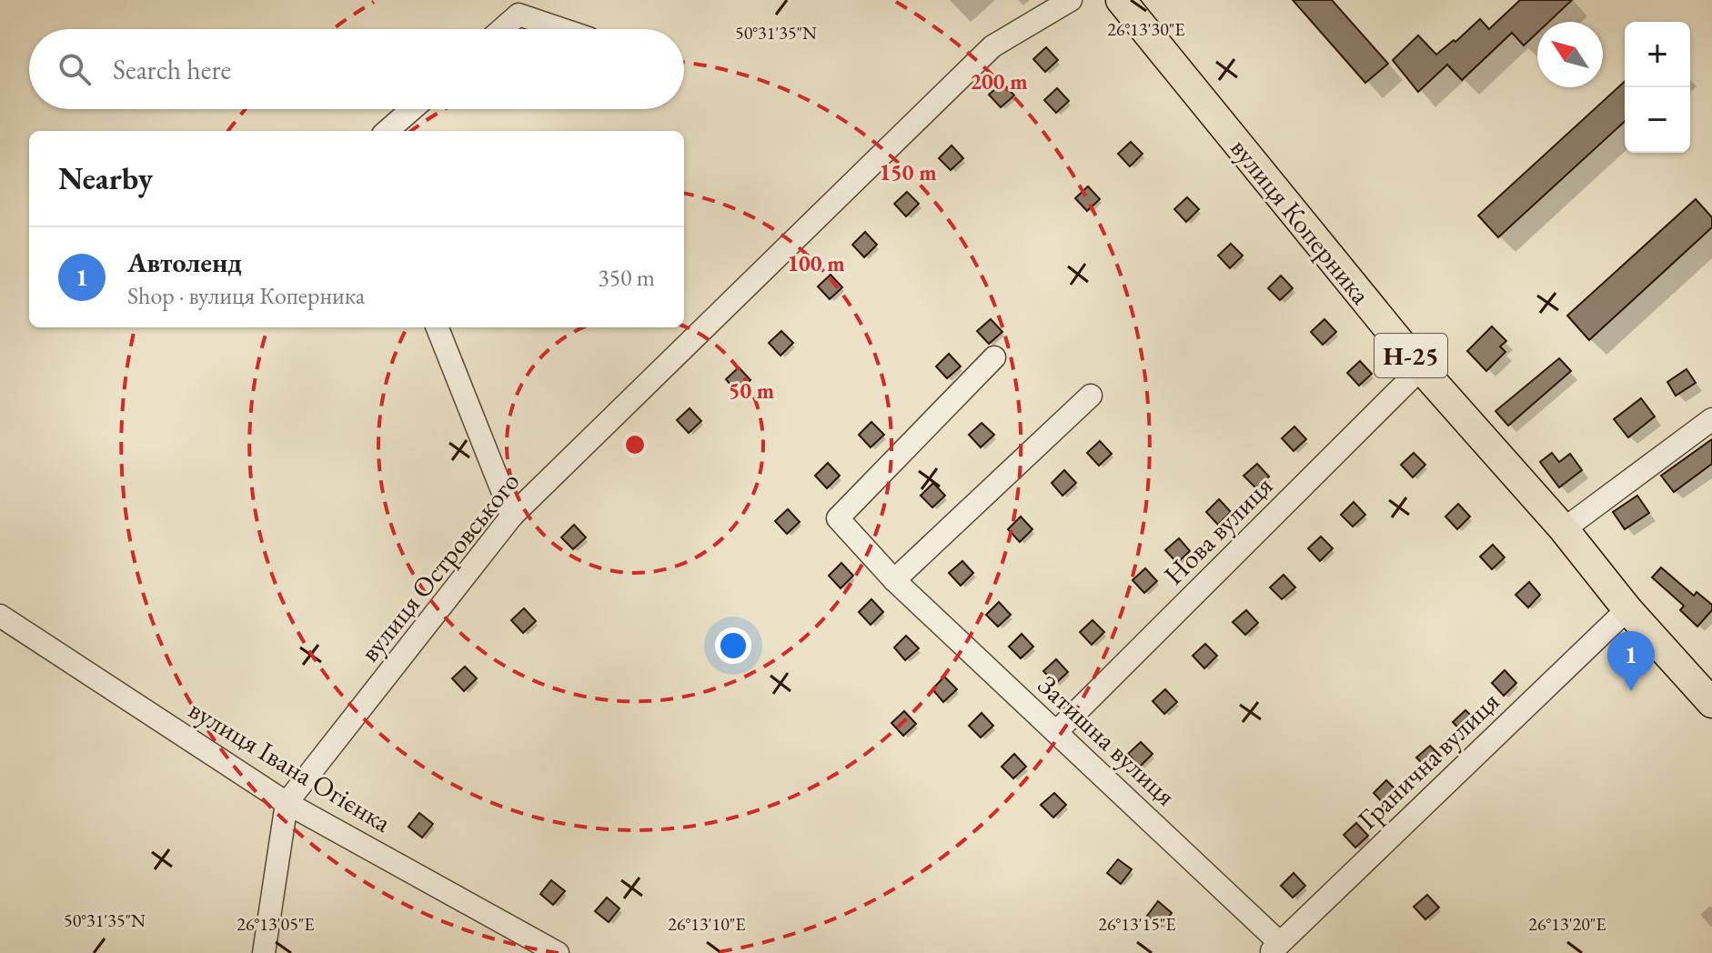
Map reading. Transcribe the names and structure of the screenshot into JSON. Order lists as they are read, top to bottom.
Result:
{
  "streets": {
    "main road": ["вулиця Коперника", "Н-25"],
    "street": [
      "Нова вулиця",
      "вулиця Островського",
      "Затишна вулиця",
      "Гранична вулиця",
      "вулиця Івана Огієнка"
    ]
  },
  "crossings": [
    ["вулиця Коперника", "Нова вулиця"],
    ["вулиця Коперника", "Гранична вулиця"],
    ["Нова вулиця", "Затишна вулиця"],
    ["вулиця Островського", "вулиця Івана Огієнка"],
    ["Затишна вулиця", "Гранична вулиця"]
  ],
  "north": "top left",
  "page": {
    "map_buttons": ["+", "−"],
    "search": "Search here",
    "heading": "Nearby",
    "list": [
      {
        "mark": "1",
        "name": "Автоленд",
        "note": "Shop · вулиця Коперника",
        "value": "350 m"
      }
    ],
    "pins": "1"
  },
  "coordinates": [
    "26°13'30\"E",
    "50°31'35\"N",
    "26°13'05\"E",
    "26°13'10\"E",
    "26°13'15\"E",
    "26°13'20\"E"
  ],
  "rings": [
    "200 m",
    "150 m",
    "100 m",
    "50 m"
  ]
}
